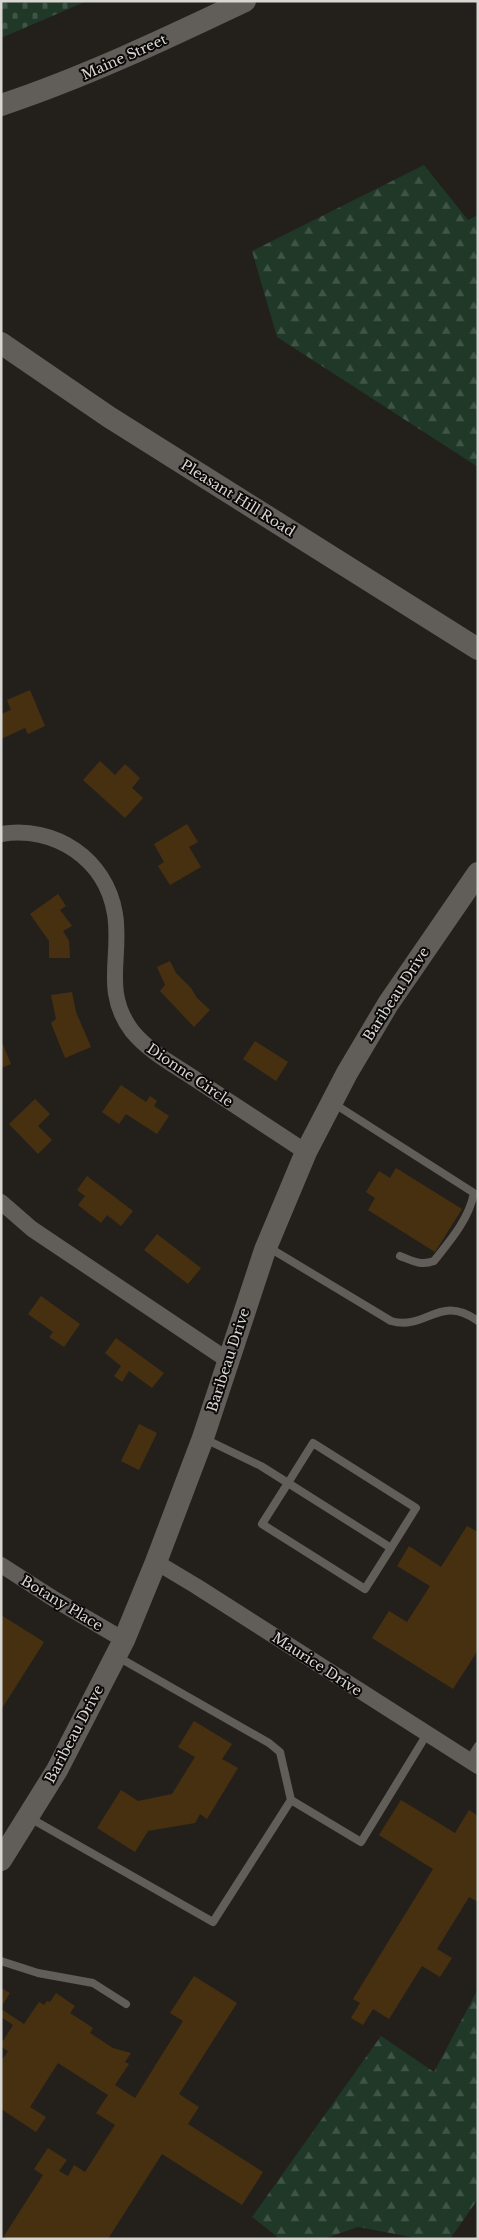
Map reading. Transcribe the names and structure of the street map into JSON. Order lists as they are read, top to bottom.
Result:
{
  "streets": {
    "street": [
      "Maine Street",
      "Pleasant Hill Road",
      "Baribeau Drive",
      "Dionne Circle",
      "Botany Place",
      "Maurice Drive"
    ]
  },
  "crossings": [
    ["Baribeau Drive", "Dionne Circle"],
    ["Baribeau Drive", "Botany Place"],
    ["Baribeau Drive", "Maurice Drive"]
  ]
}
